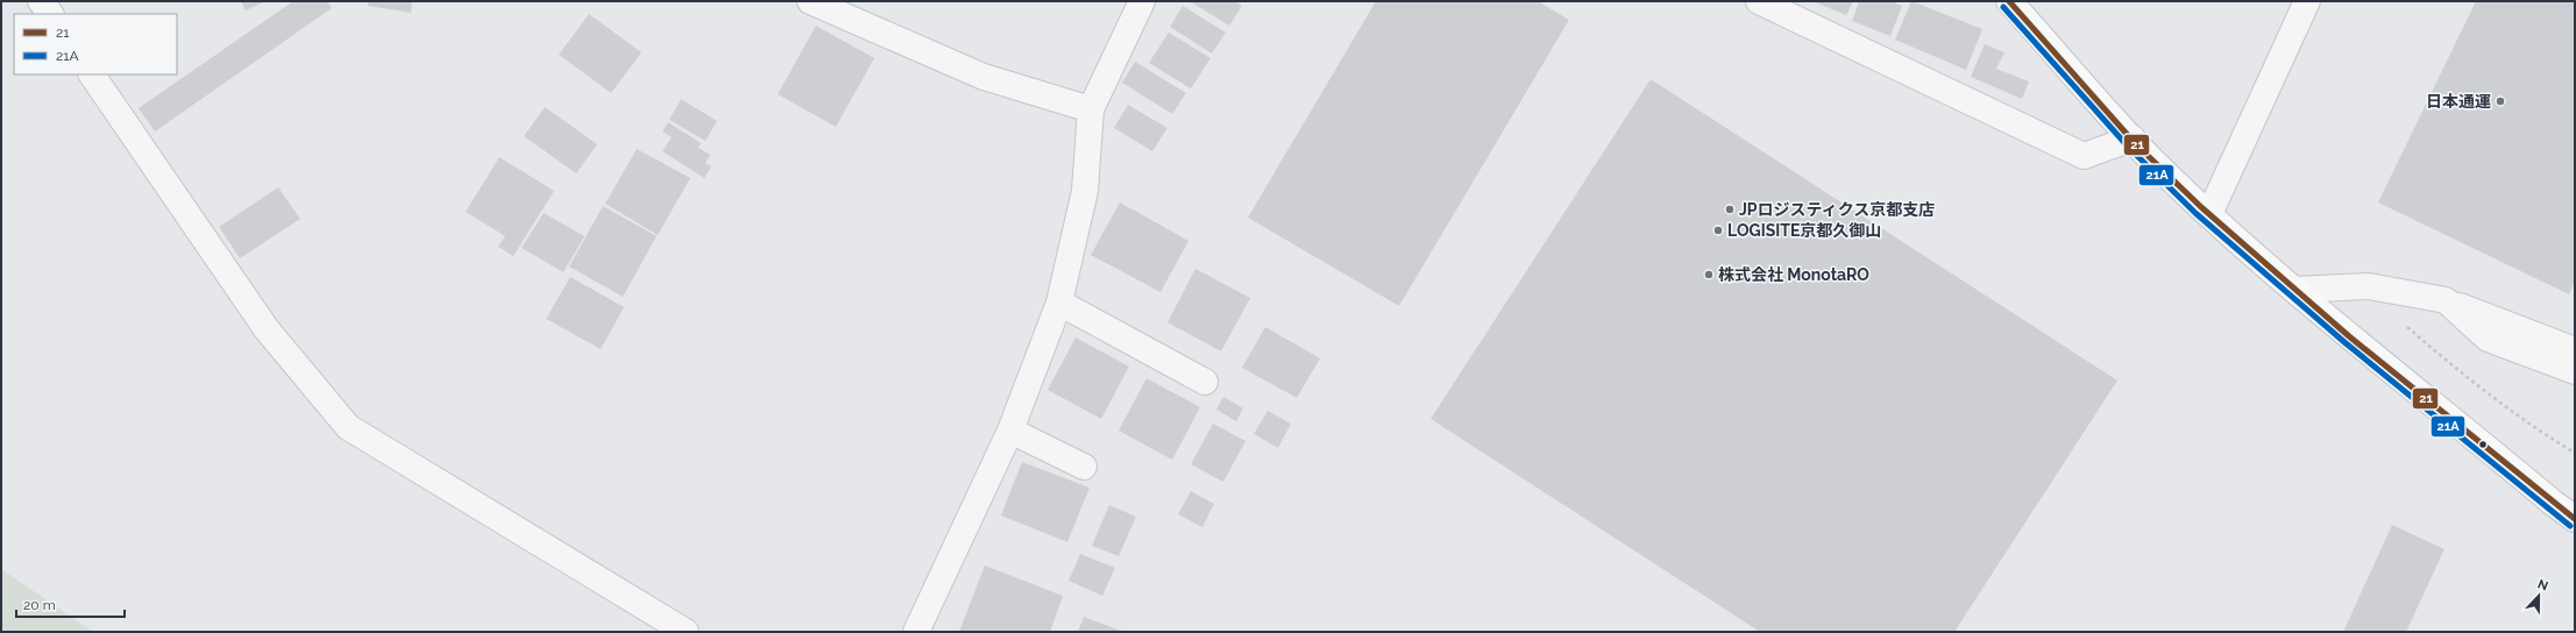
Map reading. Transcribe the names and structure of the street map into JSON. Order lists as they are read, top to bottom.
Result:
{
  "places": [
    "日本通運",
    "JPロジスティクス京都支店",
    "LOGISITE京都久御山",
    "株式会社 MonotaRO"
  ],
  "lines": ["transit line 21", "transit line 21A"],
  "legend": ["21", "21A"],
  "scale_bar": "20 m",
  "north": "top"
}
